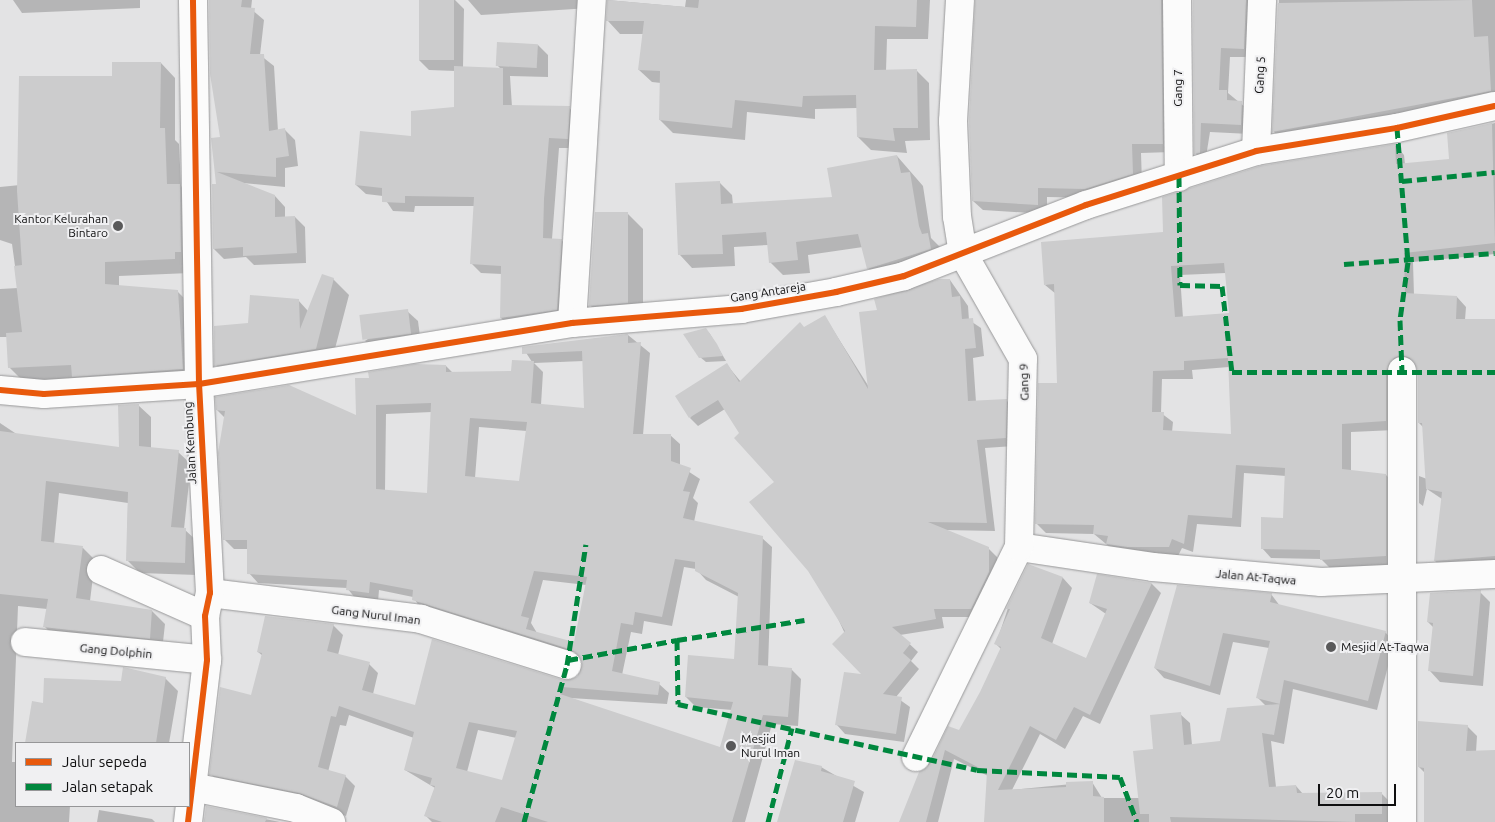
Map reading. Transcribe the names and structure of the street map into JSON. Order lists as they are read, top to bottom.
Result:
{
  "streets": {
    "street": [
      "Gang 5",
      "Gang 7",
      "Gang Antareja",
      "Gang 9",
      "Jalan Kembung",
      "Jalan At-Taqwa",
      "Gang Nurul Iman",
      "Gang Dolphin"
    ]
  },
  "crossings": [
    ["Gang 5", "Gang Antareja"],
    ["Gang 7", "Gang Antareja"],
    ["Gang Antareja", "Gang 9"],
    ["Gang Antareja", "Jalan Kembung"],
    ["Gang 9", "Jalan At-Taqwa"],
    ["Jalan Kembung", "Gang Nurul Iman"],
    ["Jalan Kembung", "Gang Dolphin"]
  ],
  "places": ["Kantor Kelurahan Bintaro", "Mesjid At-Taqwa", "Mesjid Nurul Iman"],
  "legend": ["Jalur sepeda", "Jalan setapak"],
  "scale_bar": "20 m"
}
